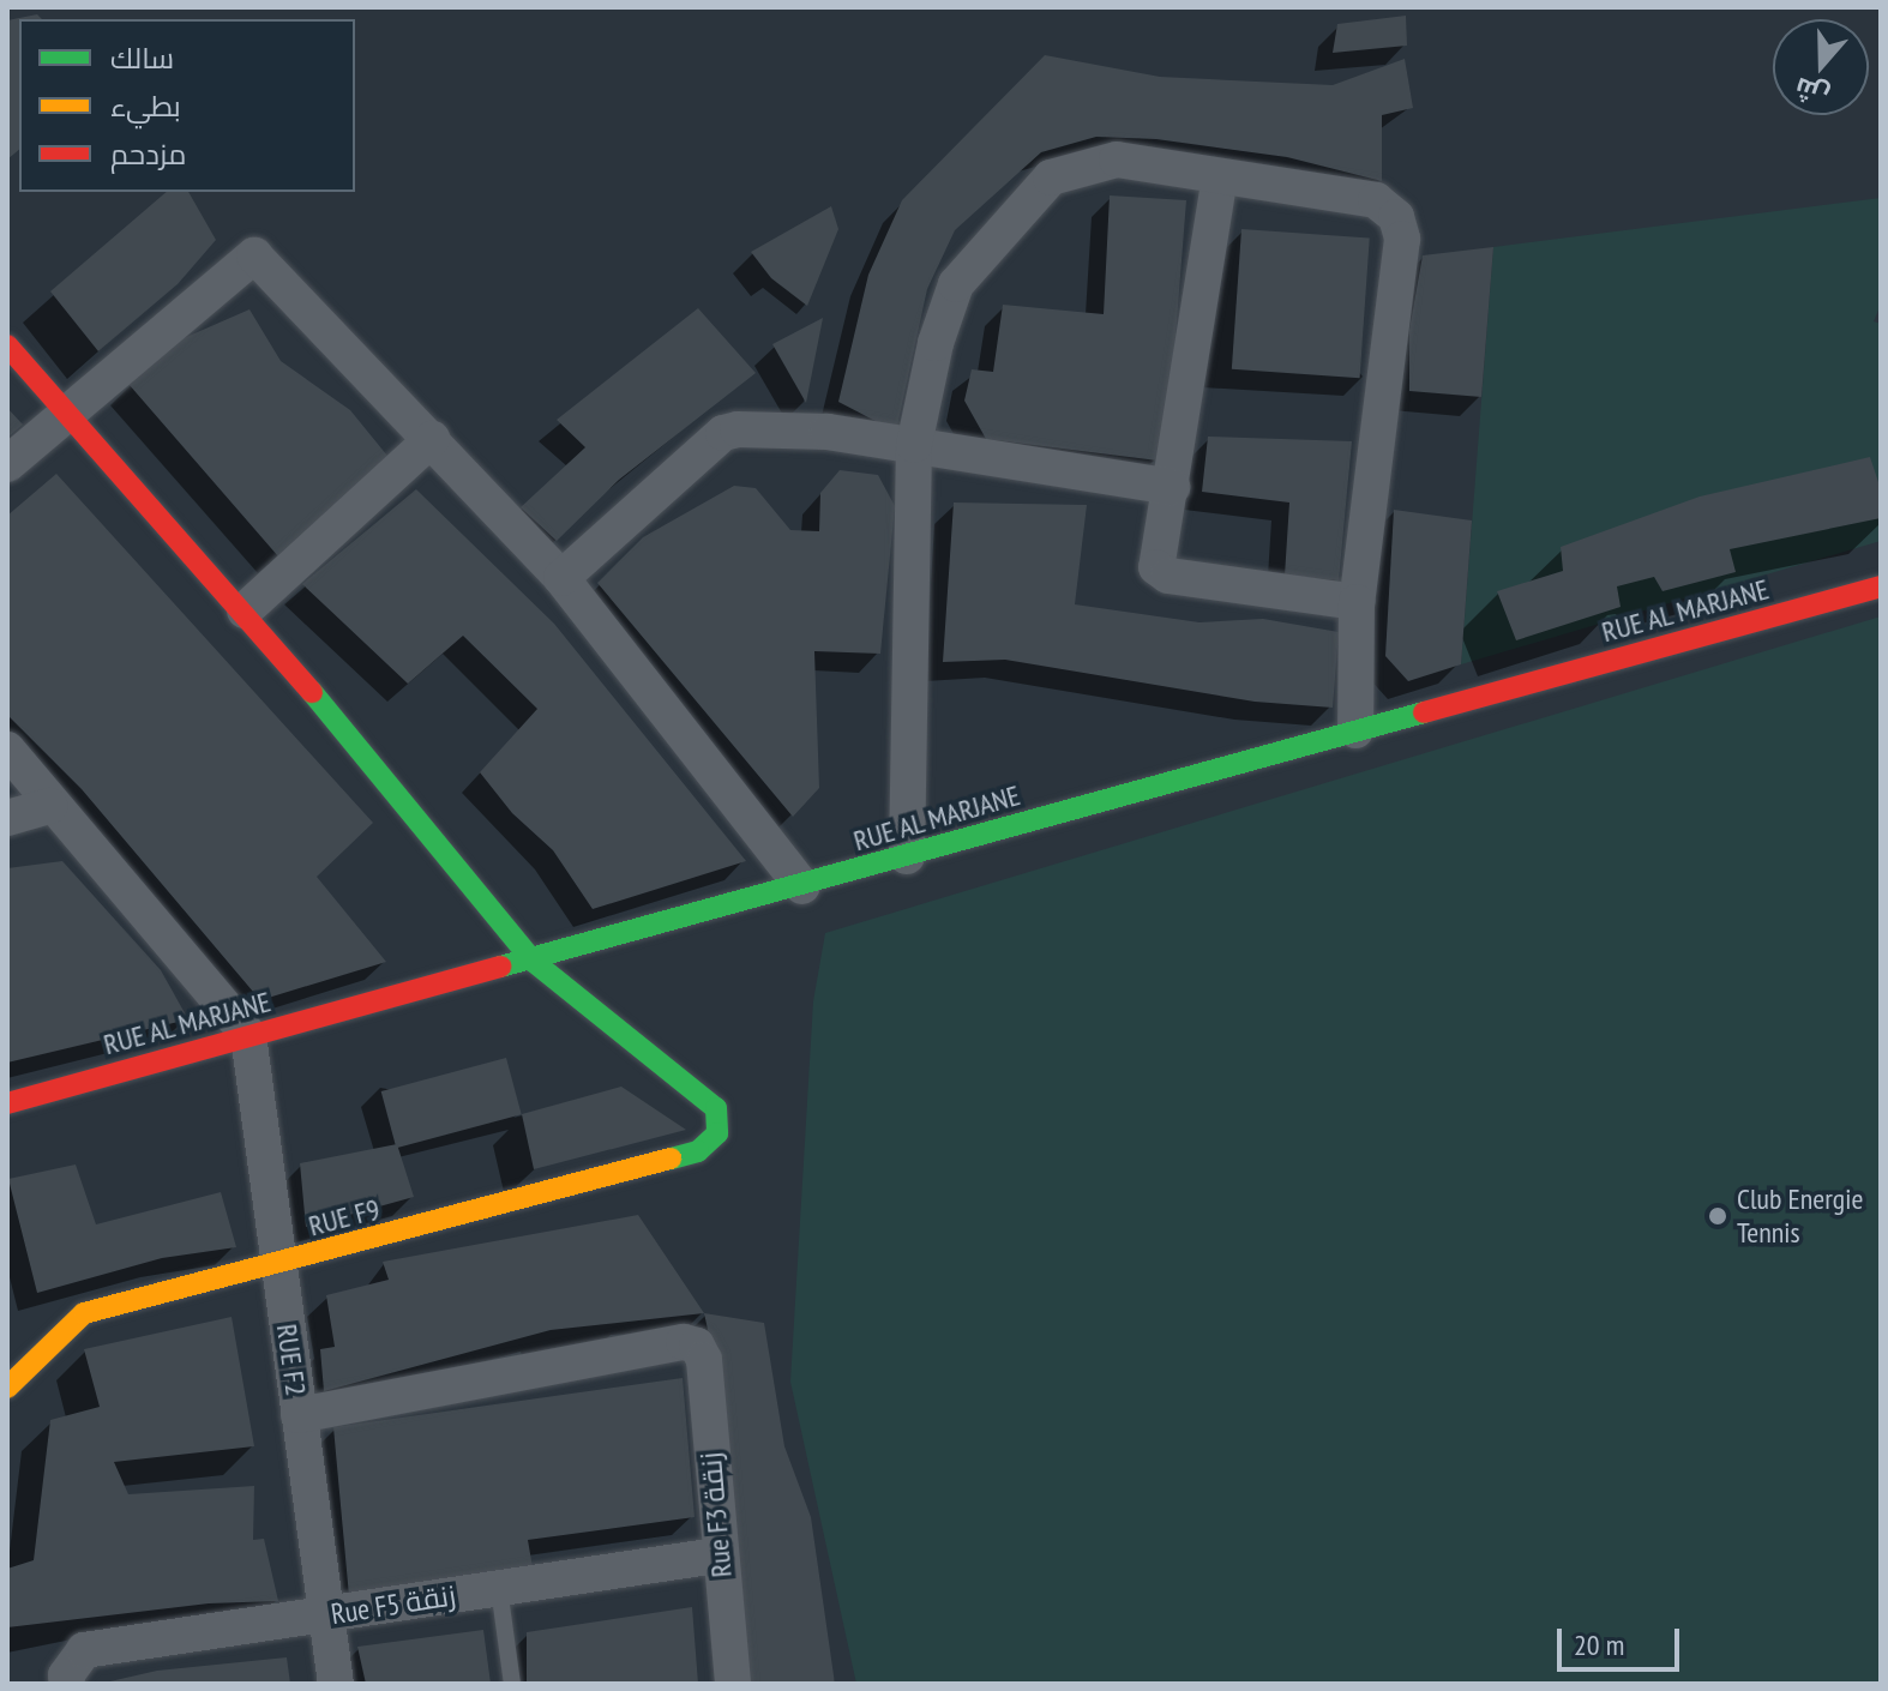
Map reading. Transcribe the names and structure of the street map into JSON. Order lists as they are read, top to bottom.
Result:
{
  "streets": {
    "street": [
      "RUE AL MARJANE",
      "RUE F9",
      "RUE F2",
      "Rue F3 زنقة",
      "Rue F5 زنقة"
    ]
  },
  "crossings": [
    ["RUE AL MARJANE", "RUE F9"],
    ["RUE AL MARJANE", "RUE F2"],
    ["RUE F9", "RUE F2"],
    ["RUE F2", "Rue F3 زنقة"],
    ["RUE F2", "Rue F5 زنقة"],
    ["Rue F3 زنقة", "Rue F5 زنقة"]
  ],
  "places": ["Club Energie Tennis"],
  "legend": ["سالك", "بطيء", "مزدحم"],
  "scale_bar": "20 m",
  "north": "bottom"
}
